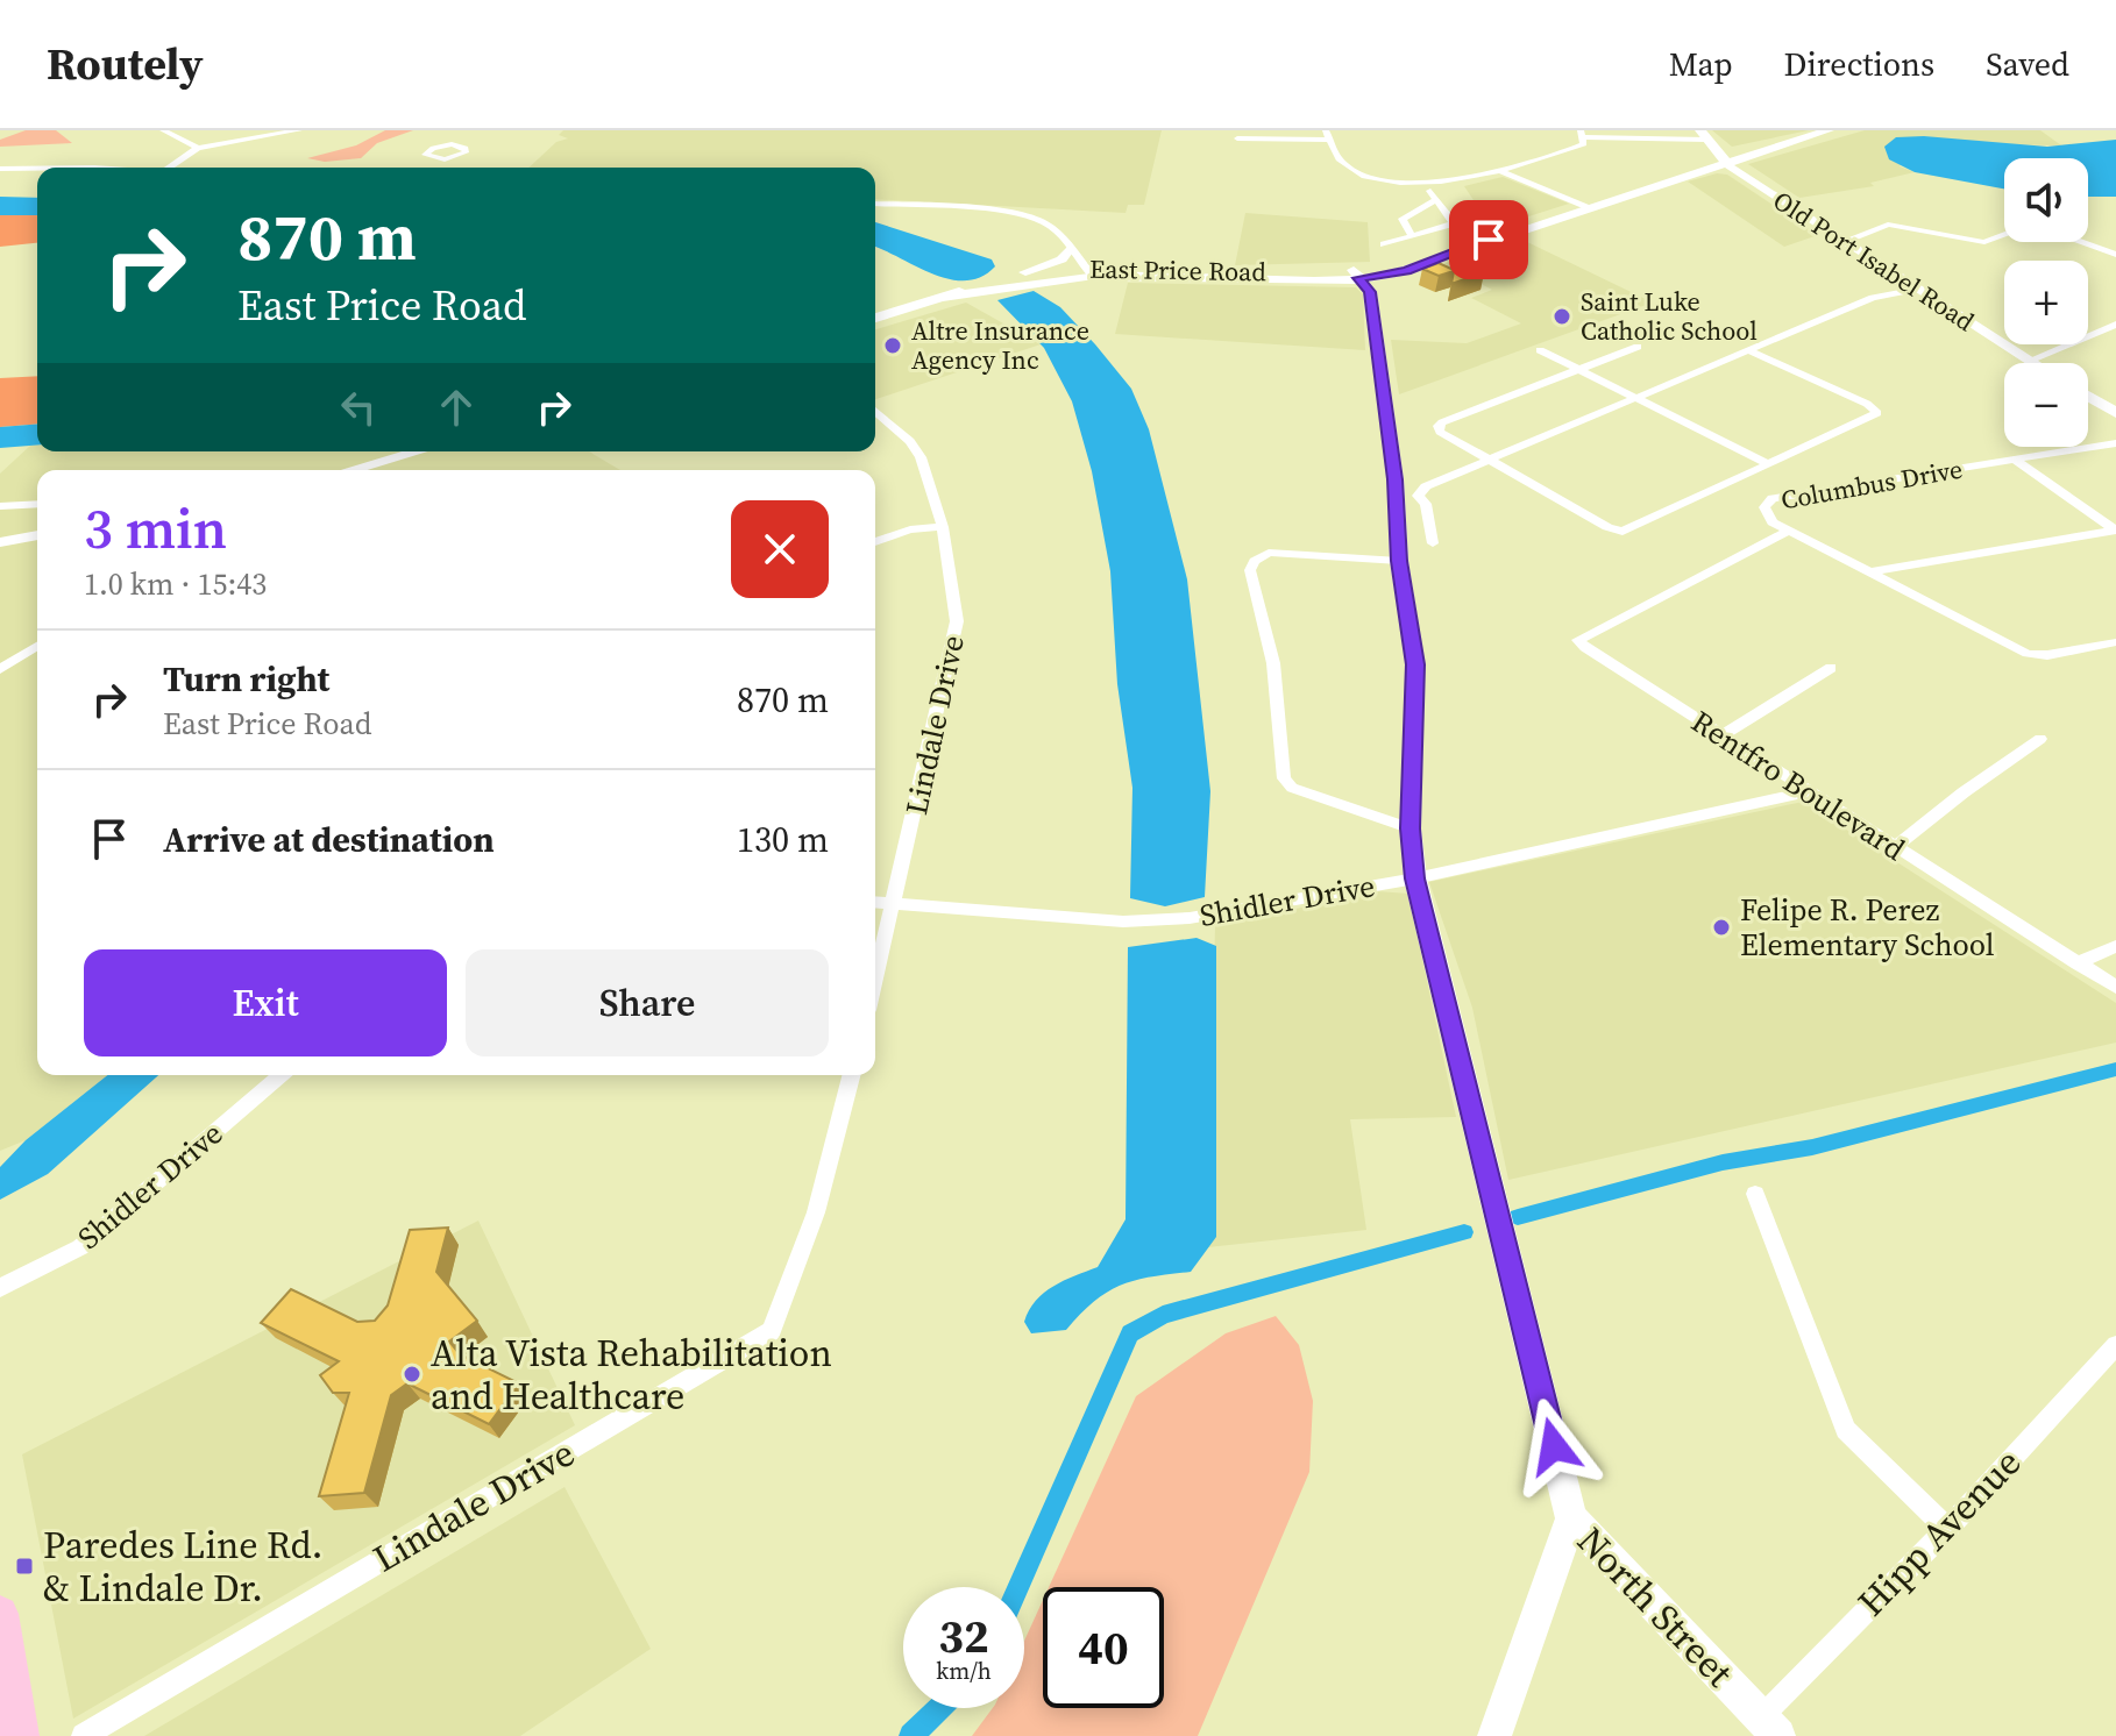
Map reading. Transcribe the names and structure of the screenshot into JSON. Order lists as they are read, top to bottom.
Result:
{
  "streets": {
    "street": [
      "Old Port Isabel Road",
      "East Price Road",
      "Columbus Drive",
      "Lindale Drive",
      "Rentfro Boulevard",
      "Shidler Drive",
      "Hipp Avenue",
      "North Street"
    ]
  },
  "crossings": [
    ["Old Port Isabel Road", "East Price Road"],
    ["Columbus Drive", "Rentfro Boulevard"],
    ["Lindale Drive", "Shidler Drive"],
    ["Rentfro Boulevard", "Shidler Drive"],
    ["Hipp Avenue", "North Street"]
  ],
  "places": {
    "other": [
      "Saint Luke Catholic School",
      "Altre Insurance Agency Inc",
      "Felipe R. Perez Elementary School",
      "Alta Vista Rehabilitation and Healthcare"
    ],
    "transit": ["Paredes Line Rd. & Lindale Dr."]
  },
  "page": {
    "header": "Routely",
    "nav": ["Map", "Directions", "Saved"],
    "map_buttons": ["+", "−"],
    "turn": ["870 m", "East Price Road"],
    "heading": ["3 min", "1.0 km · 15:43"],
    "list": [
      {
        "name": "Turn right",
        "note": "East Price Road",
        "value": "870 m"
      },
      {
        "name": "Arrive at destination",
        "value": "130 m"
      }
    ],
    "buttons": ["Exit", "Share"],
    "speed": "32 km/h",
    "limit": "40"
  }
}
